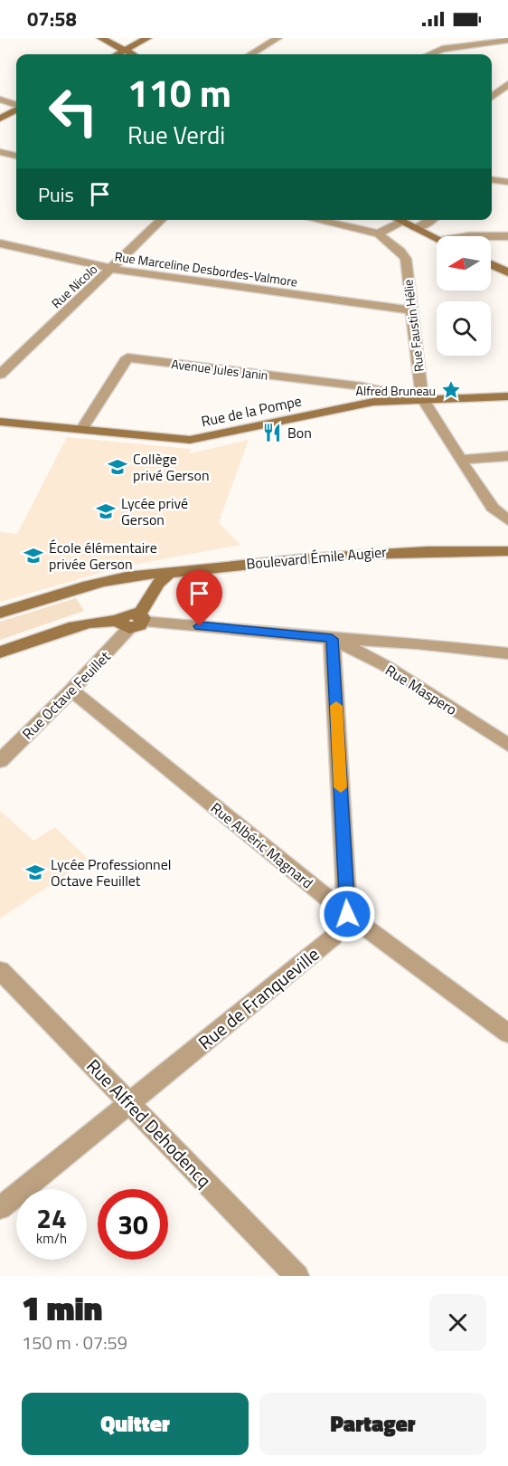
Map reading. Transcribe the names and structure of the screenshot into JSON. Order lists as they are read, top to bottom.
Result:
{
  "streets": {
    "street": [
      "Rue Marceline Desbordes-Valmore",
      "Rue Nicolo",
      "Rue Faustin Hélie",
      "Avenue Jules Janin",
      "Rue de la Pompe",
      "Boulevard Émile Augier",
      "Rue Maspero",
      "Rue Octave Feuillet",
      "Rue Albéric Magnard",
      "Rue de Franqueville",
      "Rue Alfred Dehodencq"
    ]
  },
  "crossings": [
    ["Rue Marceline Desbordes-Valmore", "Rue Nicolo"],
    ["Rue Marceline Desbordes-Valmore", "Rue Faustin Hélie"],
    ["Rue Faustin Hélie", "Rue de la Pompe"],
    ["Avenue Jules Janin", "Rue de la Pompe"],
    ["Boulevard Émile Augier", "Rue Octave Feuillet"],
    ["Rue Octave Feuillet", "Rue Albéric Magnard"],
    ["Rue Albéric Magnard", "Rue de Franqueville"],
    ["Rue de Franqueville", "Rue Alfred Dehodencq"]
  ],
  "places": {
    "place": ["Alfred Bruneau"],
    "restaurant": ["Bon"],
    "school or university": [
      "Collège privé Gerson",
      "Lycée privé Gerson",
      "École élémentaire privée Gerson",
      "Lycée Professionnel Octave Feuillet"
    ]
  },
  "north": "left",
  "page": {
    "status": "07:58",
    "turn": ["110 m", "Rue Verdi"],
    "then": "Puis",
    "speed": "24 km/h",
    "limit": "30",
    "heading": ["1 min", "150 m · 07:59"],
    "buttons": ["Quitter", "Partager"]
  }
}
